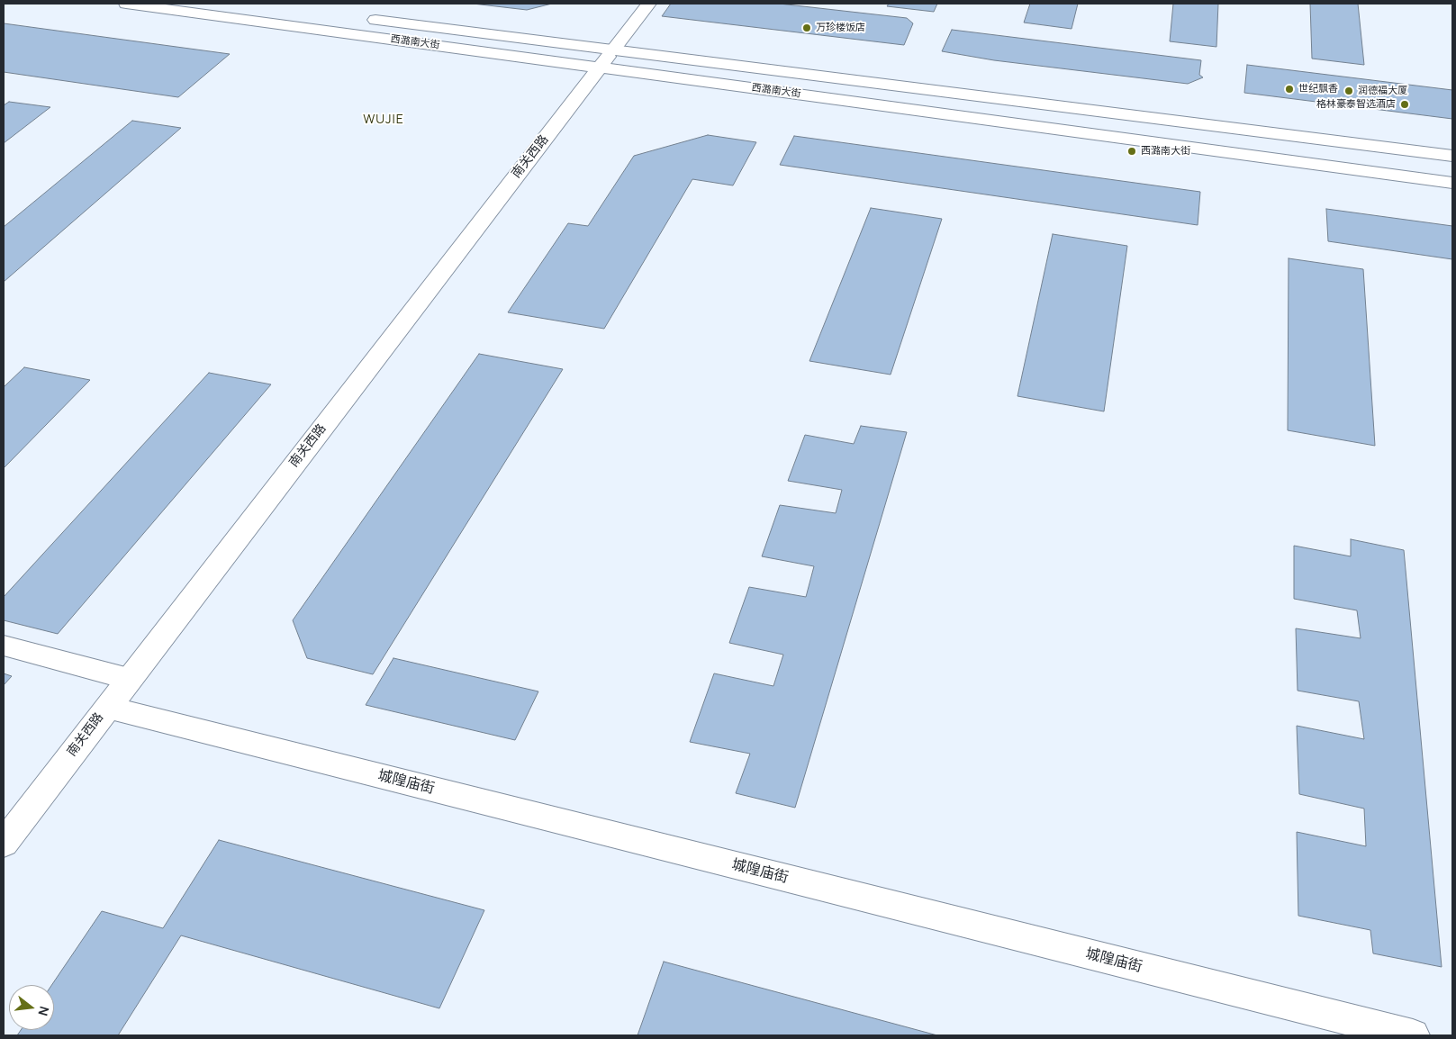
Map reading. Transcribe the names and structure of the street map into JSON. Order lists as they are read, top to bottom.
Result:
{
  "streets": {
    "street": ["西潞南大街", "南关西路", "城隍庙街"]
  },
  "crossings": [
    ["西潞南大街", "南关西路"],
    ["南关西路", "城隍庙街"]
  ],
  "districts": ["WUJIE"],
  "places": [
    "万珍楼饭店",
    "世纪飘香",
    "润德福大厦",
    "格林豪泰智选酒店",
    "西潞南大街"
  ],
  "north": "right"
}
